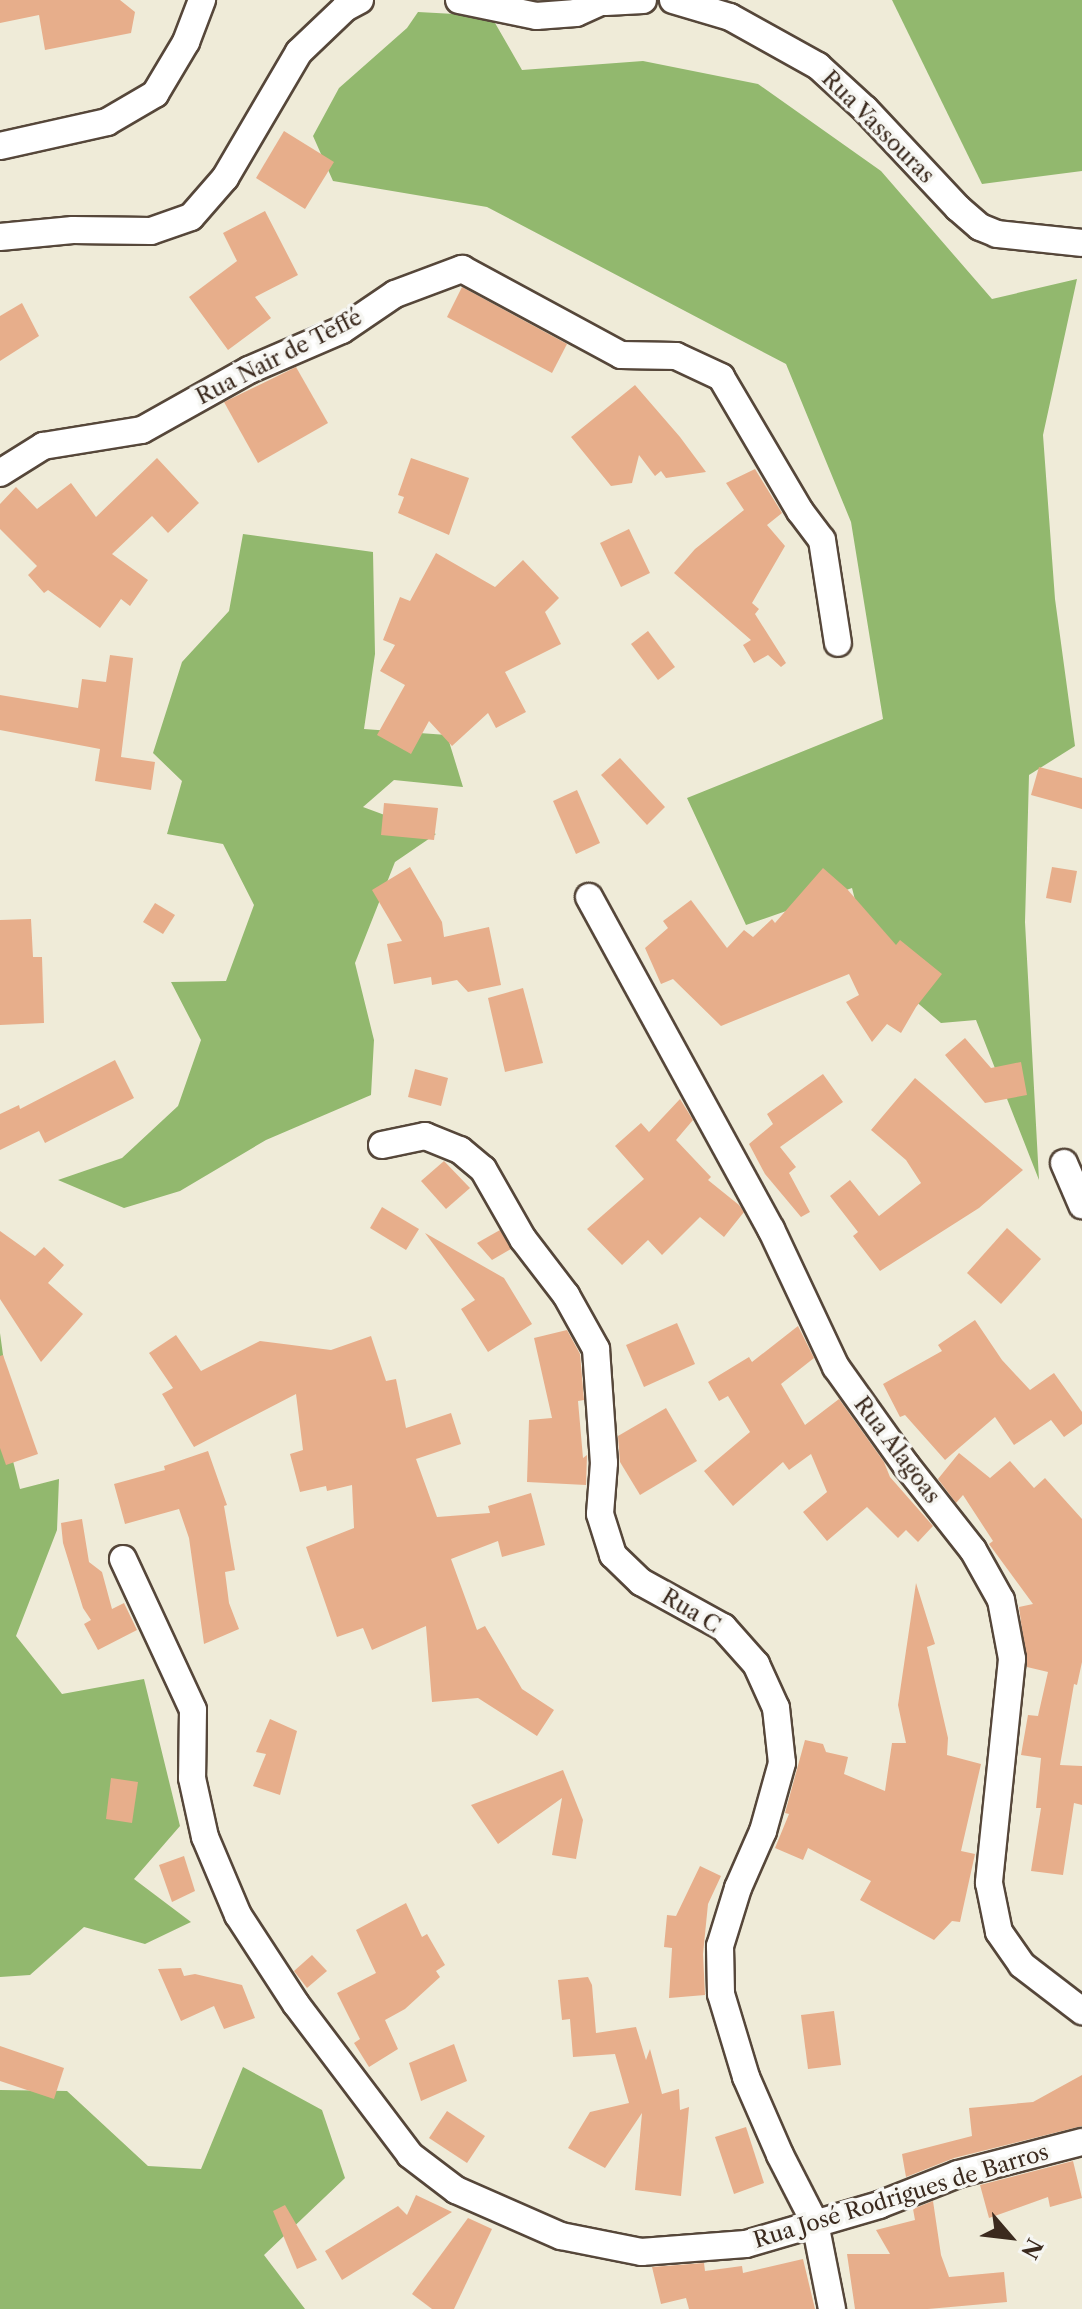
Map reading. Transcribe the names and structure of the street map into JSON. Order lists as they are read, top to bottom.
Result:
{
  "streets": {
    "street": [
      "Rua Vassouras",
      "Rua Nair de Teffé",
      "Rua Alagoas",
      "Rua C",
      "Rua José Rodrigues de Barros"
    ]
  },
  "crossings": [
    ["Rua C", "Rua José Rodrigues de Barros"]
  ],
  "north": "bottom right"
}
